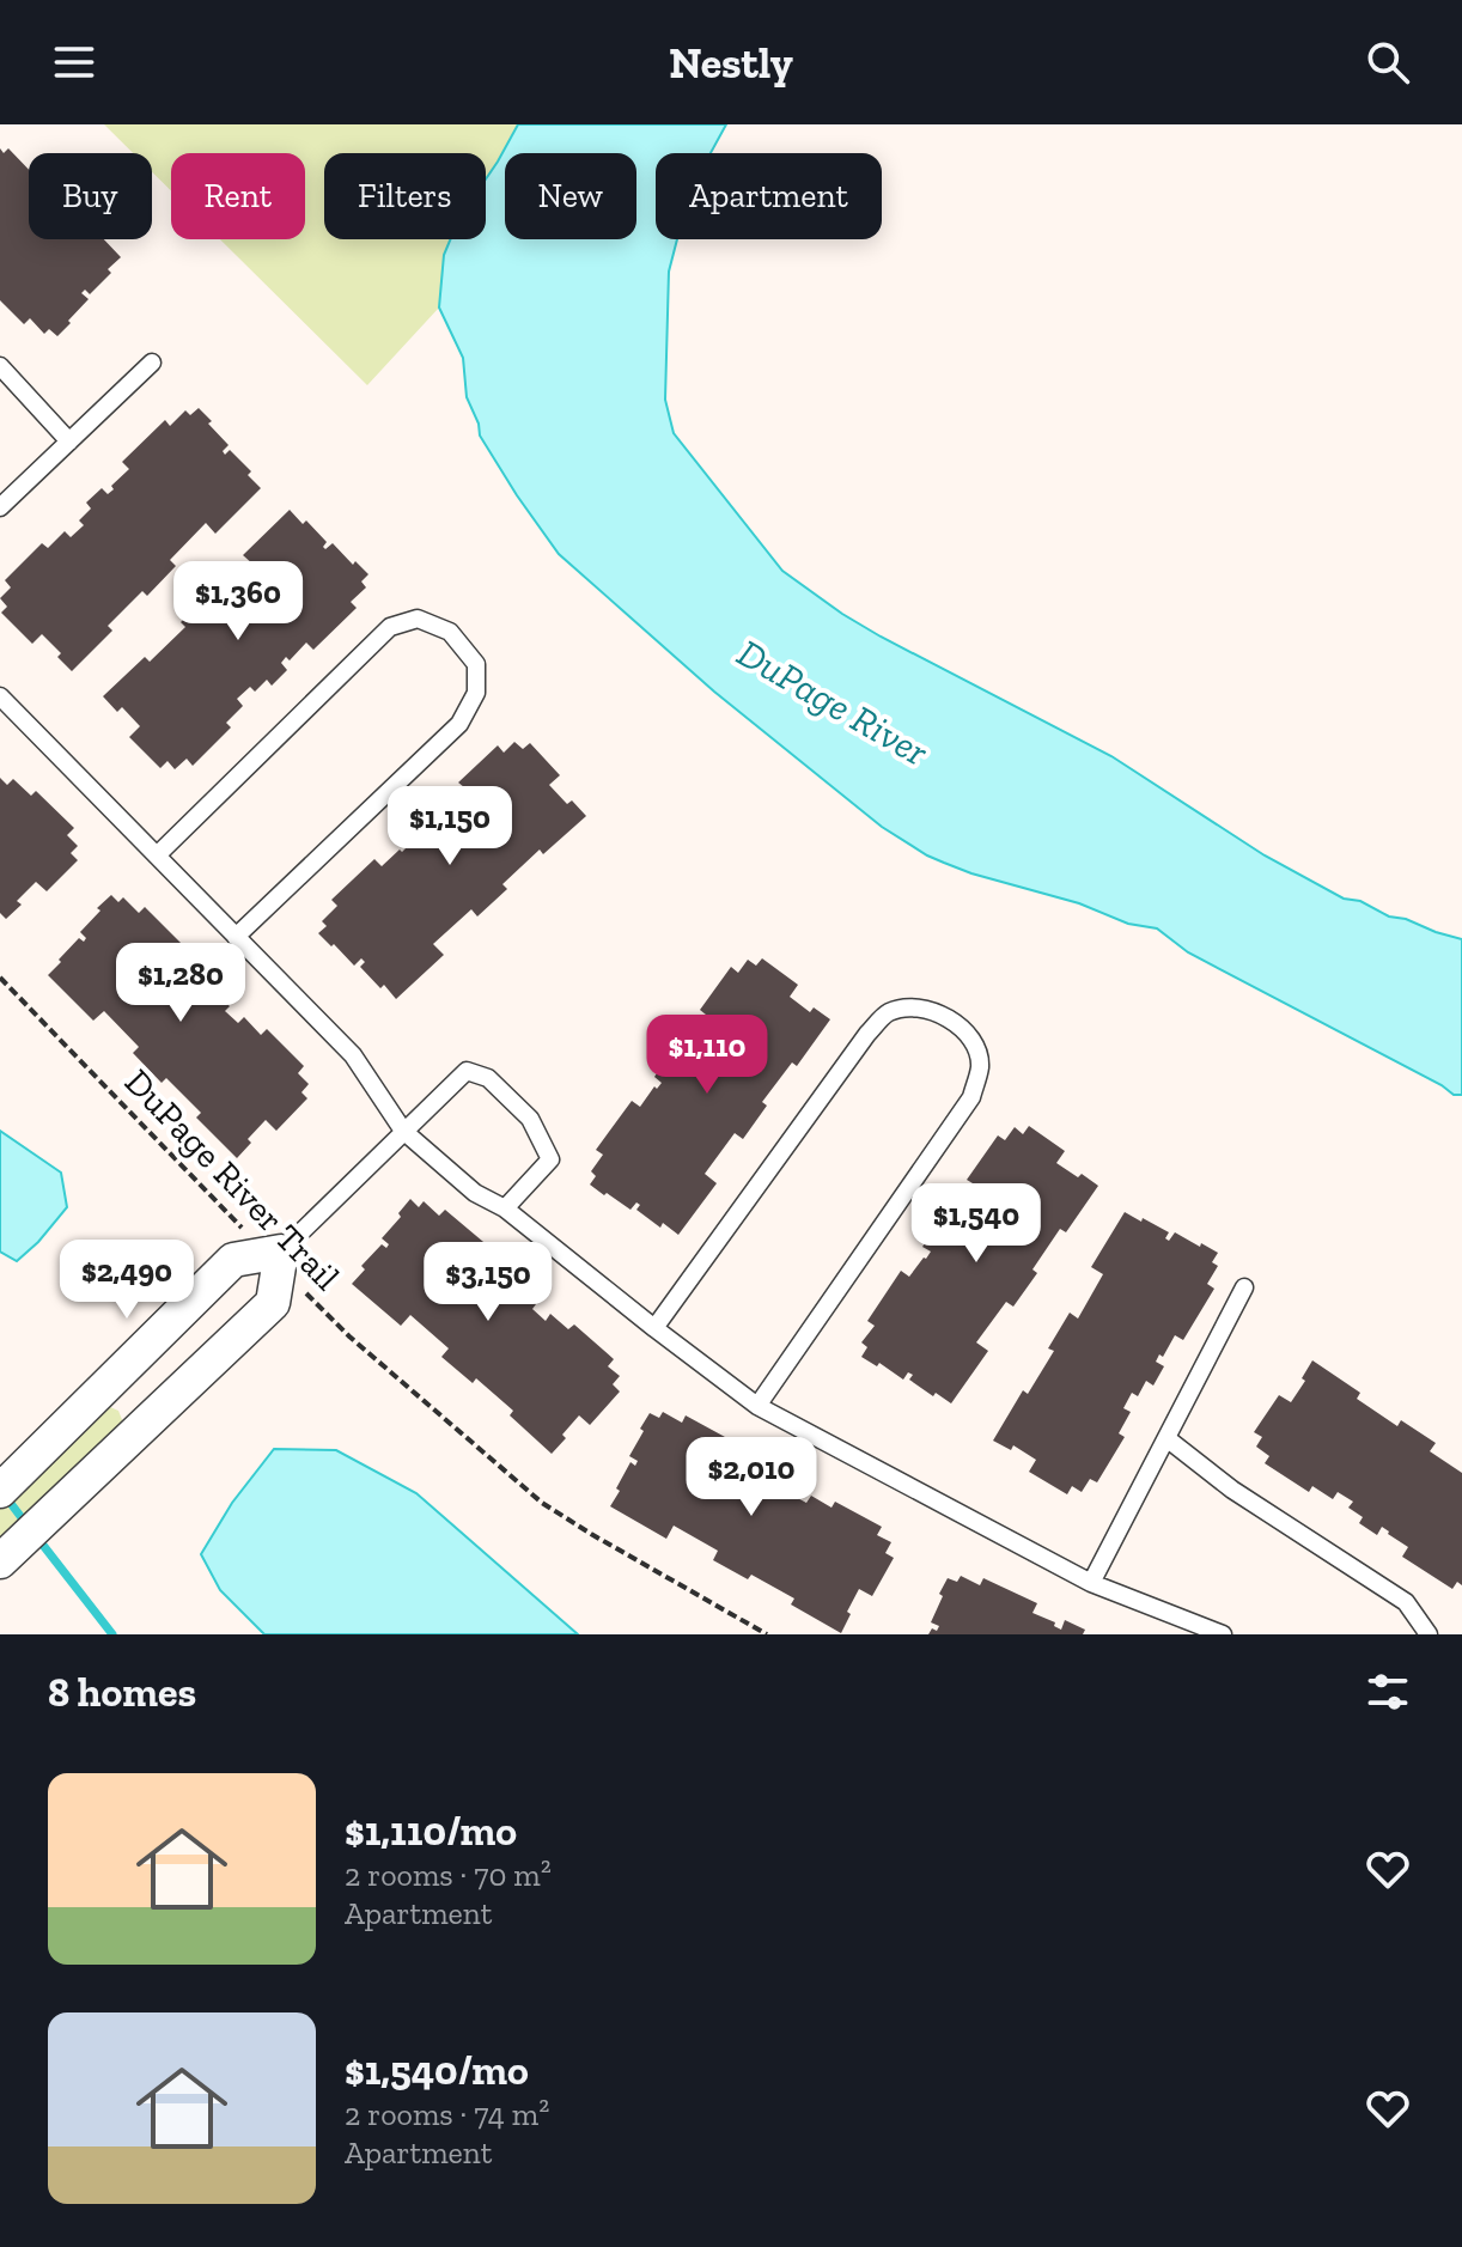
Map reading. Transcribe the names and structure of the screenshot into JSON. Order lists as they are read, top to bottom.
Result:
{
  "streets": {
    "path": ["DuPage River Trail"]
  },
  "water": ["DuPage River"],
  "page": {
    "header": "Nestly",
    "chip": [
      "Buy",
      "Rent",
      "Filters",
      "New",
      "Apartment"
    ],
    "price": [
      "$1,360",
      "$1,150",
      "$1,280",
      "$1,110",
      "$1,540",
      "$2,490",
      "$3,150",
      "$2,010"
    ],
    "heading": "8 homes",
    "list": [
      {
        "name": "$1,110/mo",
        "note": "2 rooms · 70 m² · Apartment"
      },
      {
        "name": "$1,540/mo",
        "note": "2 rooms · 74 m² · Apartment"
      }
    ]
  }
}
